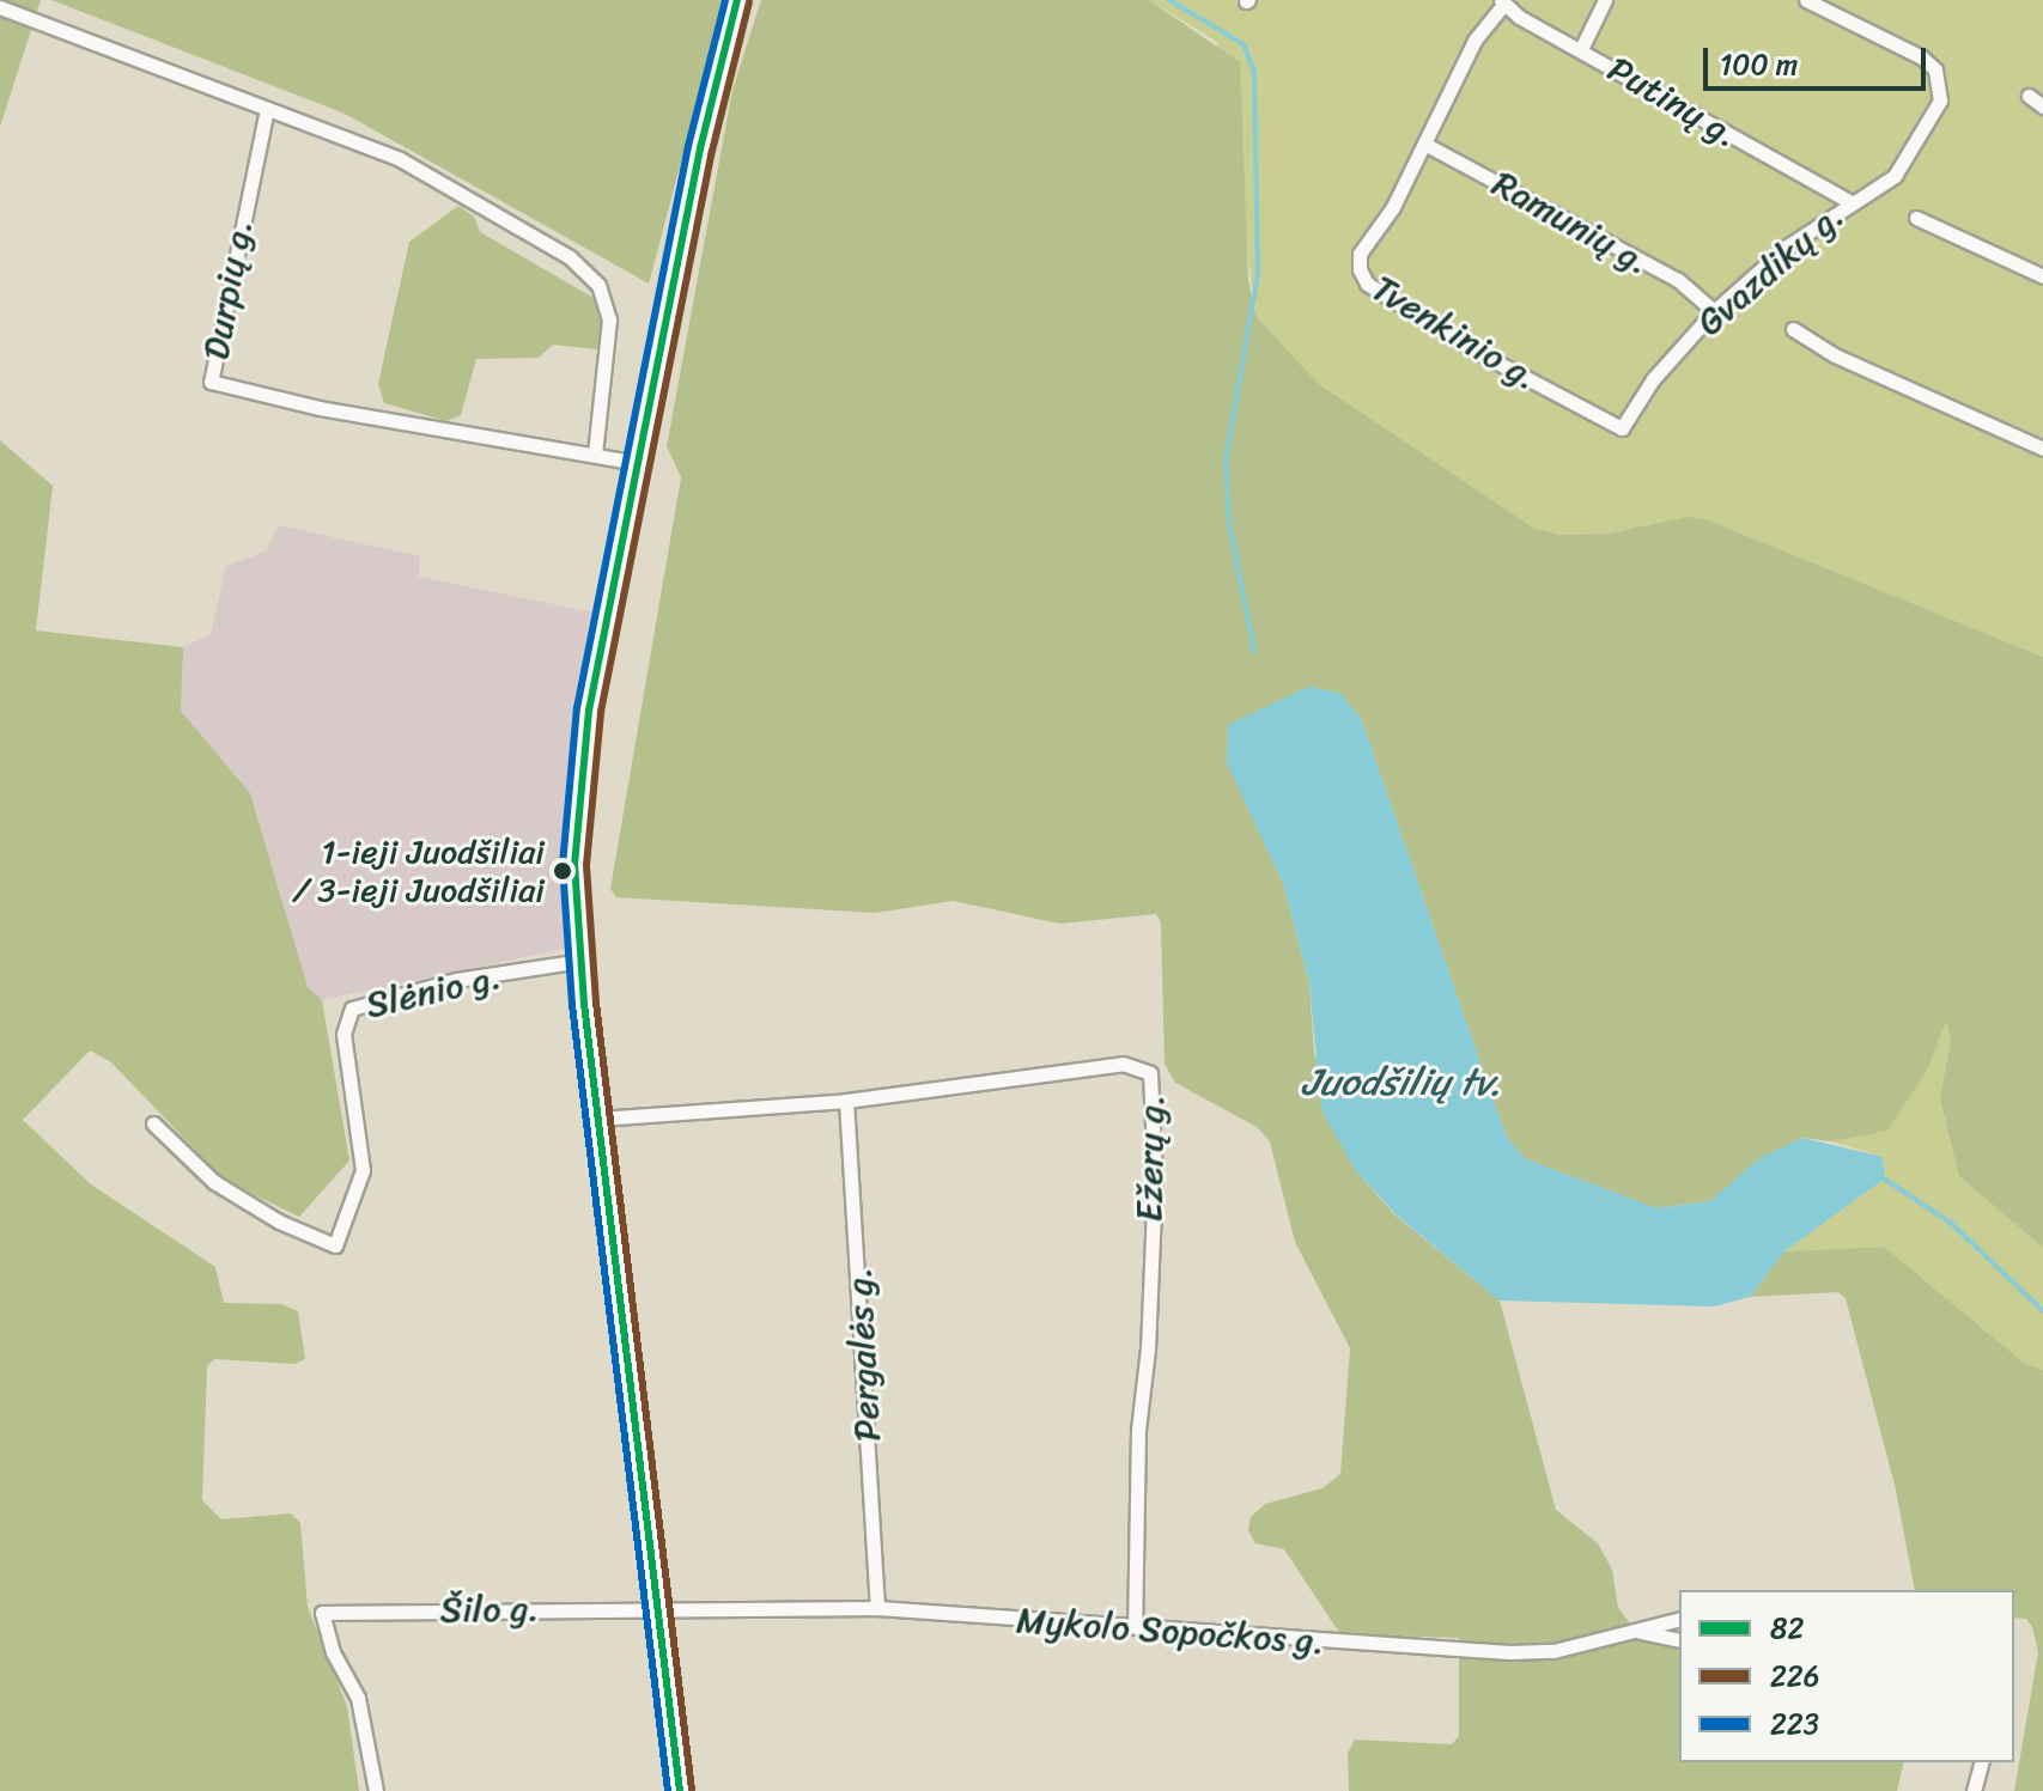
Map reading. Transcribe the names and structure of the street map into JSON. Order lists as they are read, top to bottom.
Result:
{
  "streets": {
    "street": [
      "Putinų g.",
      "Ramunių g.",
      "Gvazdikų g.",
      "Durpių g.",
      "Tvenkinio g.",
      "Slėnio g.",
      "Ežerų g.",
      "Pergalės g.",
      "Šilo g.",
      "Mykolo Sopočkos g."
    ]
  },
  "crossings": [
    ["Putinų g.", "Gvazdikų g."],
    ["Putinų g.", "Tvenkinio g."],
    ["Ramunių g.", "Gvazdikų g."],
    ["Ramunių g.", "Tvenkinio g."],
    ["Gvazdikų g.", "Tvenkinio g."],
    ["Ežerų g.", "Pergalės g."],
    ["Ežerų g.", "Mykolo Sopočkos g."],
    ["Pergalės g.", "Mykolo Sopočkos g."],
    ["Šilo g.", "Mykolo Sopočkos g."]
  ],
  "water": ["Juodšilių tv."],
  "places": ["1-ieji Juodšiliai / 3-ieji Juodšiliai"],
  "lines": ["transit line 82", "transit line 223", "transit line 226"],
  "legend": ["82", "226", "223"],
  "scale_bar": "100 m"
}
